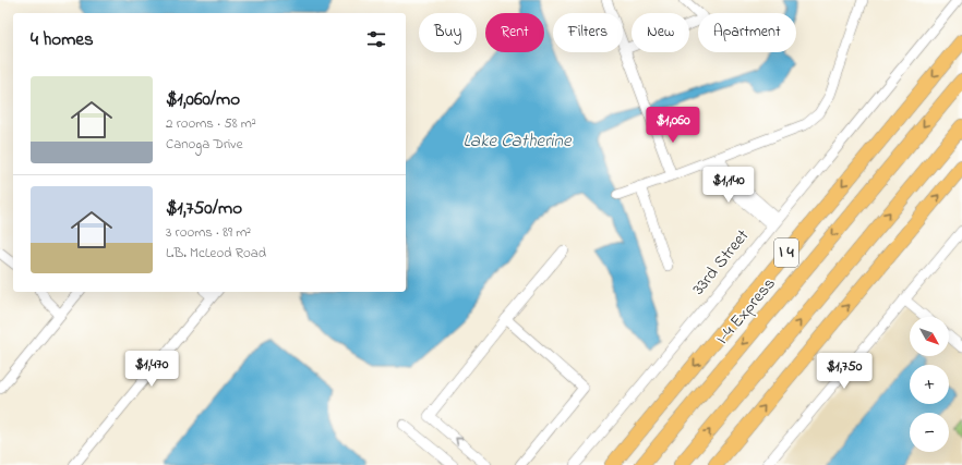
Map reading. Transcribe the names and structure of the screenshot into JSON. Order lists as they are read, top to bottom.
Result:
{
  "streets": {
    "highway": ["I 4", "I-4 Express"],
    "street": ["33rd Street"]
  },
  "water": ["Lake Catherine"],
  "north": "bottom right",
  "page": {
    "chip": [
      "Buy",
      "Rent",
      "Filters",
      "New",
      "Apartment"
    ],
    "heading": "4 homes",
    "list": [
      {
        "name": "$1,060/mo",
        "note": "2 rooms · 58 m² · Canoga Drive"
      },
      {
        "name": "$1,750/mo",
        "note": "3 rooms · 89 m² · L.B. McLeod Road"
      }
    ],
    "price": [
      "$1,060",
      "$1,140",
      "$1,470",
      "$1,750"
    ],
    "map_buttons": ["+", "−"]
  }
}
